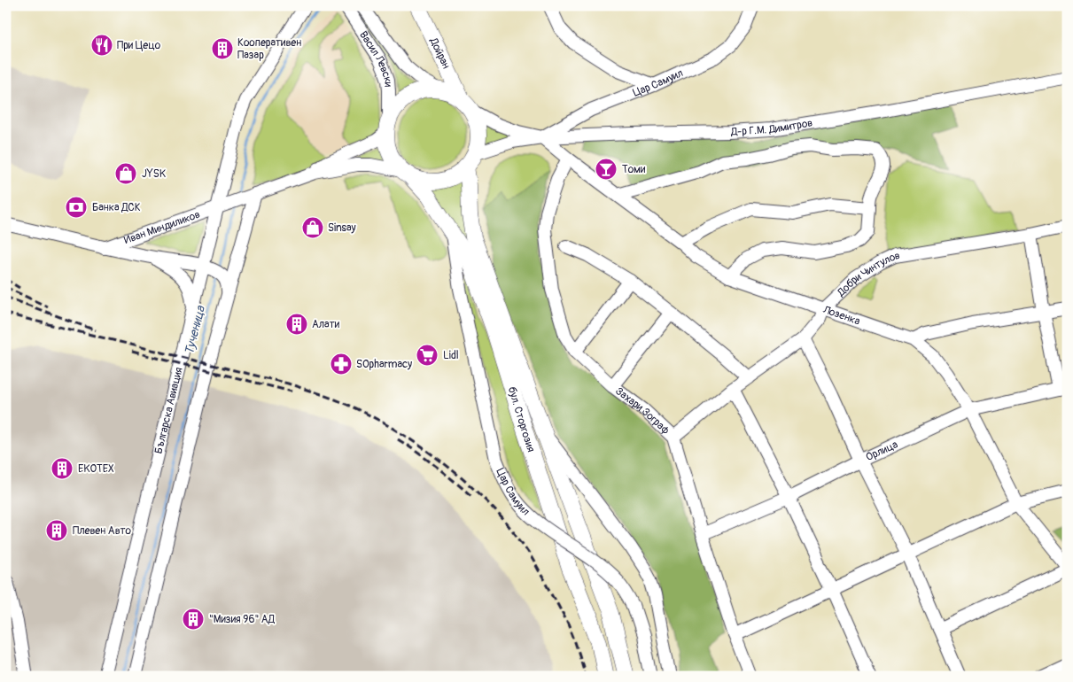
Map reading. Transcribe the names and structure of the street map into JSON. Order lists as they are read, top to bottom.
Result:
{
  "streets": {
    "main road": ["Дойран", "бул. Сторгозия"],
    "street": [
      "Васил Левски",
      "Цар Самуил",
      "Д-р Г.М. Димитров",
      "Иван Миндиликов",
      "Добри Чинтулов",
      "Лозенка",
      "Българска Авиация",
      "Захари Зограф",
      "Орлица"
    ]
  },
  "crossings": [
    ["Дойран", "Васил Левски"],
    ["Дойран", "Д-р Г.М. Димитров"],
    ["Дойран", "Иван Миндиликов"],
    ["Дойран", "бул. Сторгозия"],
    ["Васил Левски", "Д-р Г.М. Димитров"],
    ["Васил Левски", "Иван Миндиликов"],
    ["Васил Левски", "бул. Сторгозия"],
    ["Цар Самуил", "Д-р Г.М. Димитров"],
    ["Цар Самуил", "Лозенка"],
    ["Цар Самуил", "бул. Сторгозия"],
    ["Д-р Г.М. Димитров", "Иван Миндиликов"],
    ["Д-р Г.М. Димитров", "Лозенка"],
    ["Д-р Г.М. Димитров", "бул. Сторгозия"],
    ["Иван Миндиликов", "Българска Авиация"],
    ["Иван Миндиликов", "бул. Сторгозия"],
    ["Добри Чинтулов", "Лозенка"],
    ["Добри Чинтулов", "Захари Зограф"],
    ["Лозенка", "Захари Зограф"],
    ["Лозенка", "Орлица"],
    ["Захари Зограф", "Орлица"]
  ],
  "water": ["Тученица"],
  "places": {
    "restaurant": ["При Цецо"],
    "building": [
      "Кооперативен Пазар",
      "Алати",
      "EKOTEX",
      "Плевен Авто",
      "\"Мизия 96\" АД"
    ],
    "bar": ["Томи"],
    "shop": ["JYSK", "Sinsay"],
    "bank": ["Банка ДСК"],
    "supermarket": ["Lidl"],
    "pharmacy": ["SOpharmacy"]
  }
}
